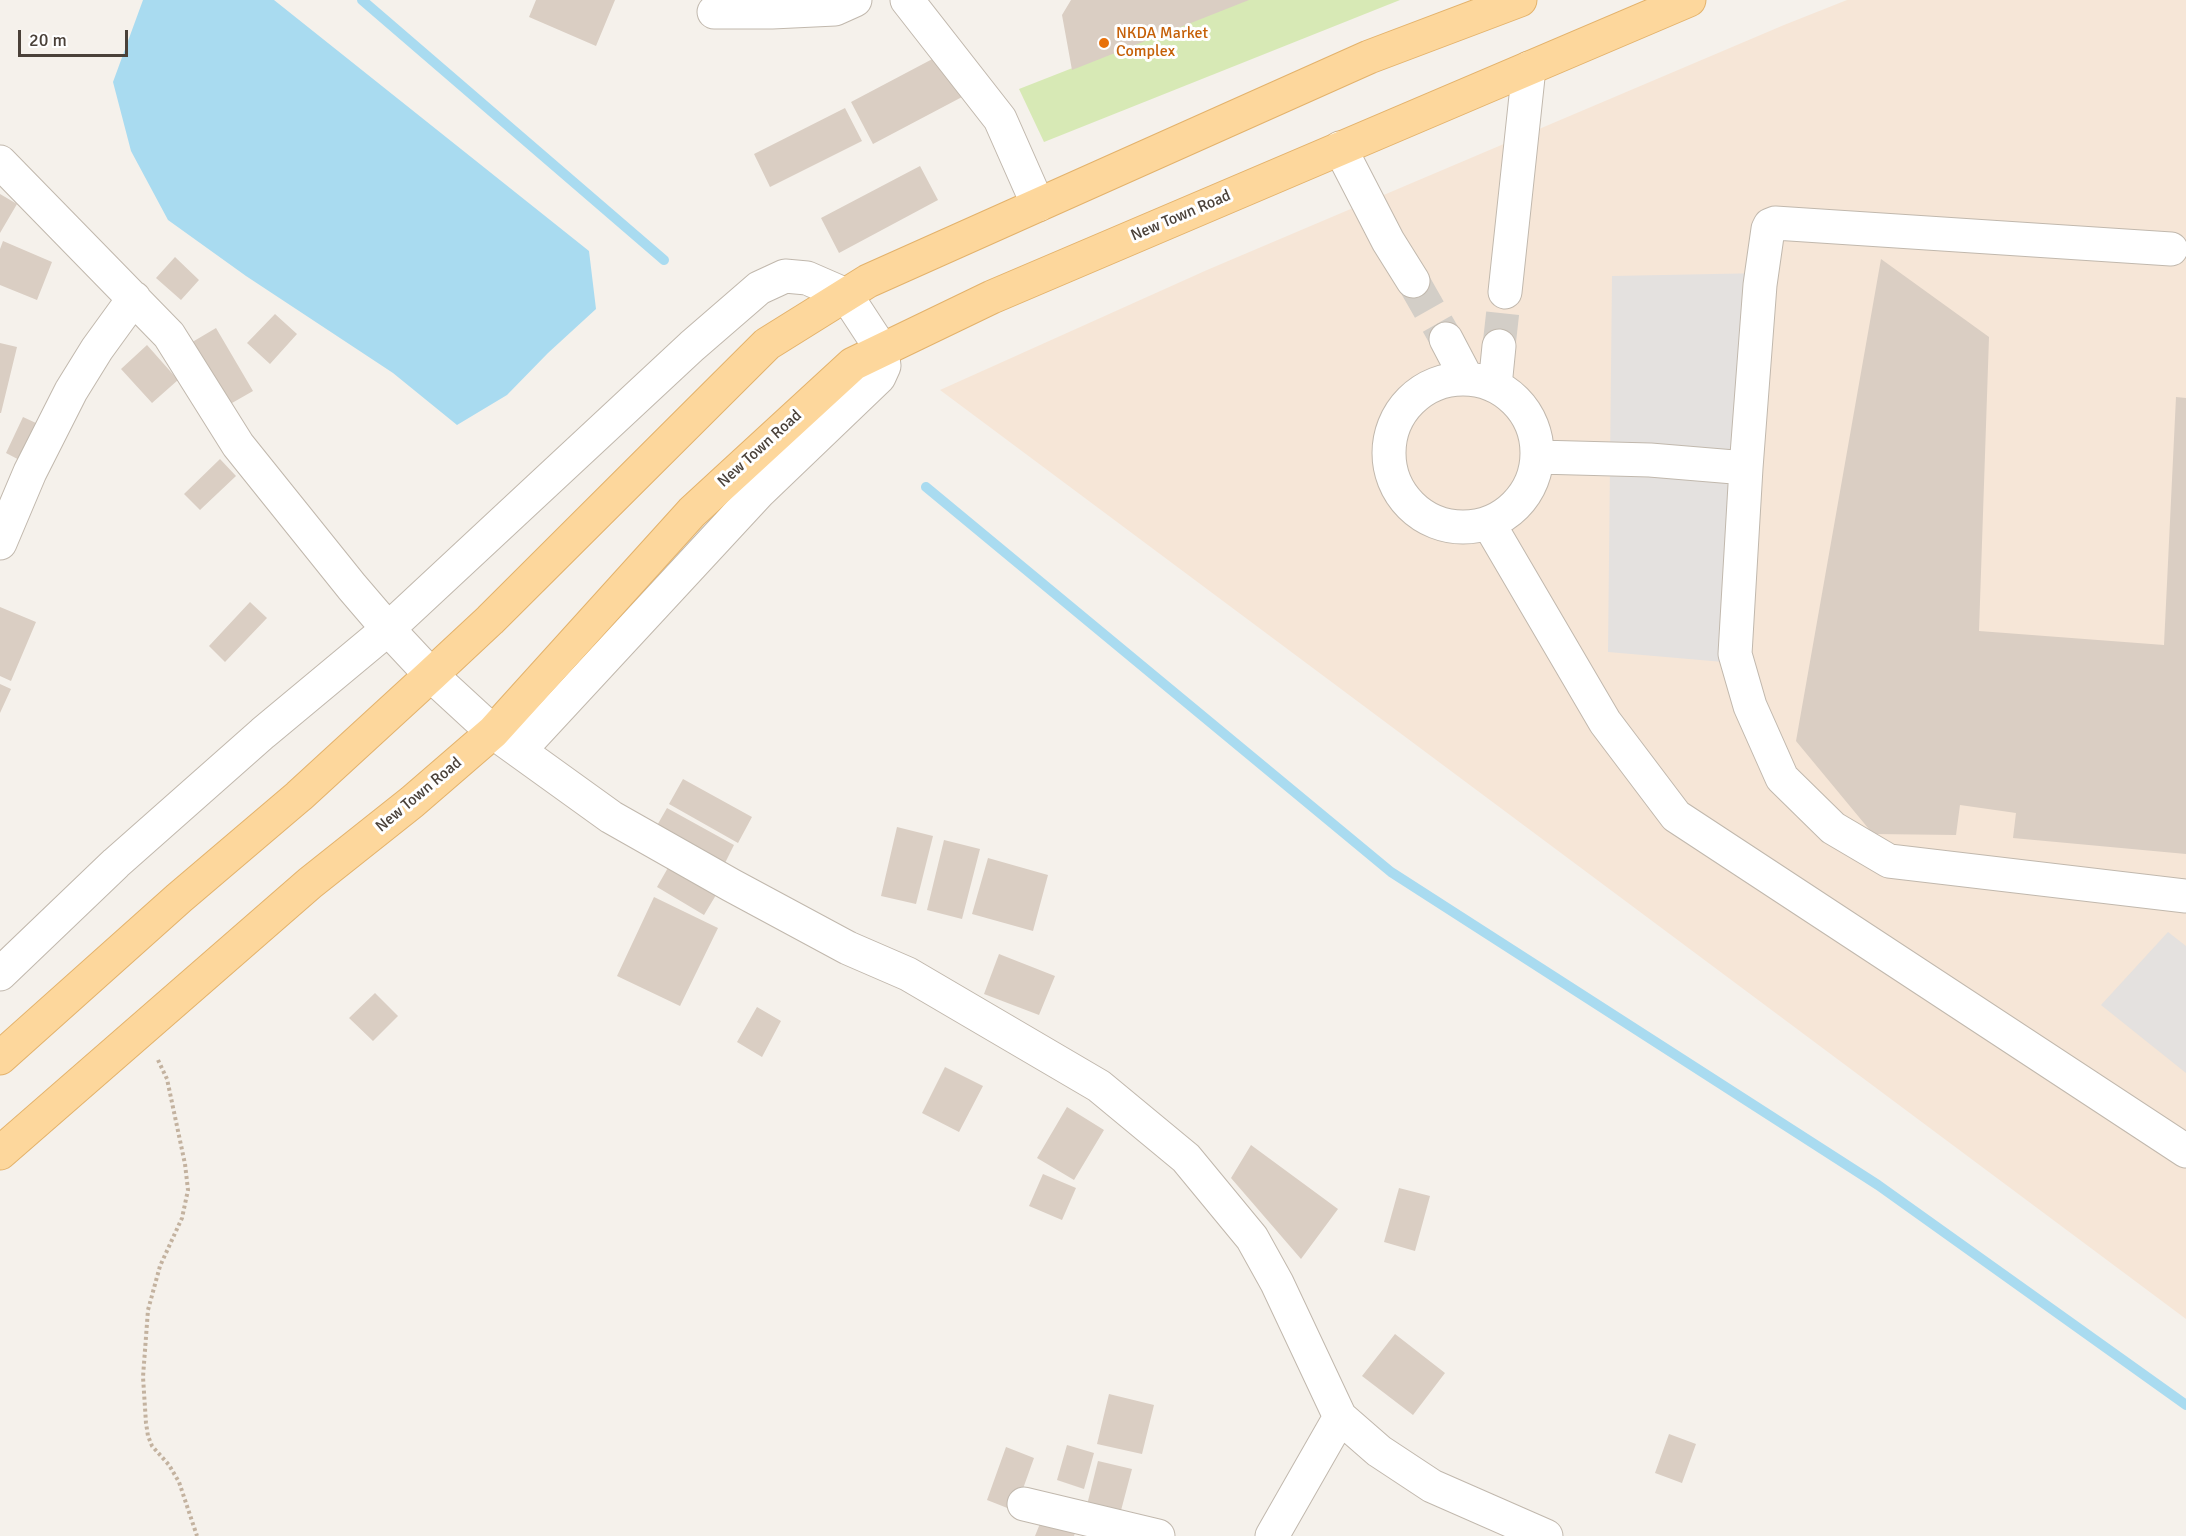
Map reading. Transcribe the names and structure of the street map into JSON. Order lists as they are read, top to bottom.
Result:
{
  "streets": {
    "main road": ["New Town Road"]
  },
  "places": ["NKDA Market Complex"],
  "scale_bar": "20 m"
}
